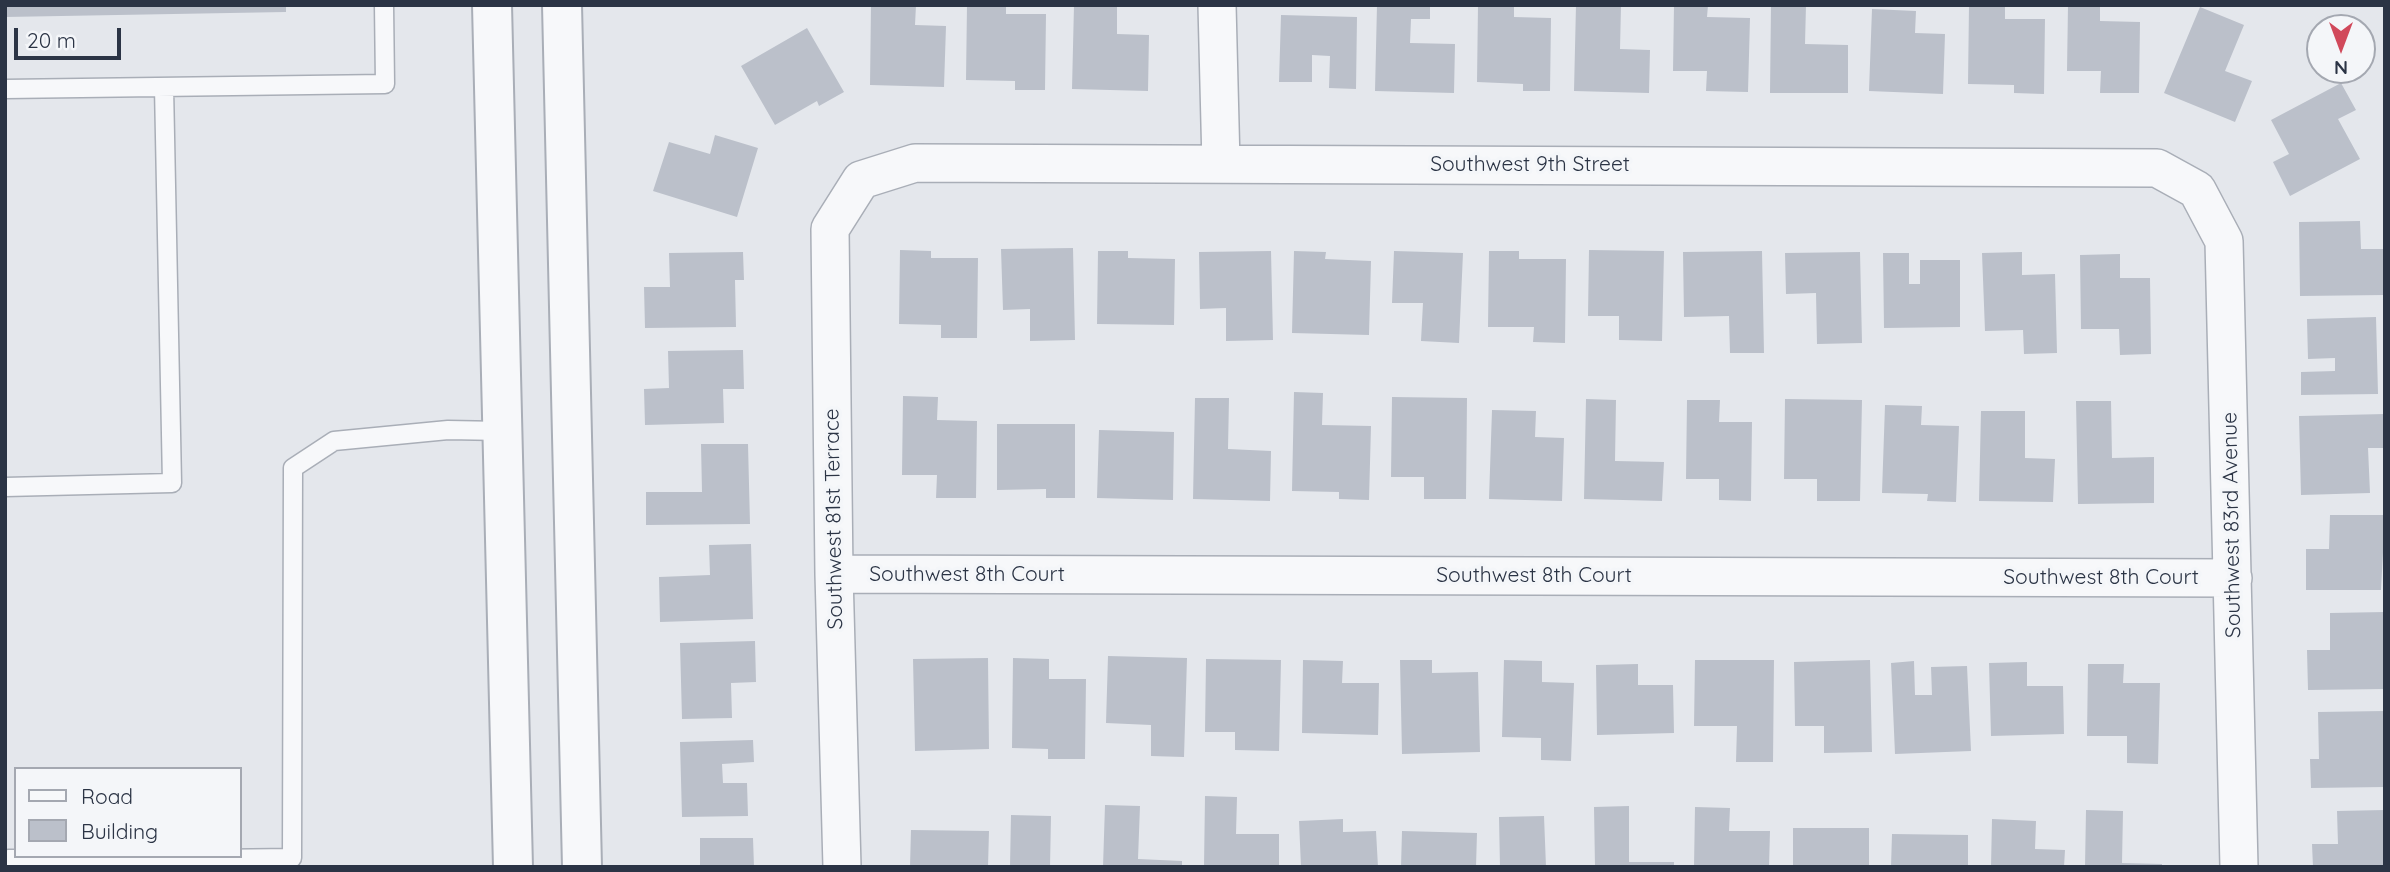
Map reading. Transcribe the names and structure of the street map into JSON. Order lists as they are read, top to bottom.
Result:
{
  "streets": {
    "street": [
      "Southwest 9th Street",
      "Southwest 81st Terrace",
      "Southwest 83rd Avenue",
      "Southwest 8th Court"
    ]
  },
  "crossings": [
    ["Southwest 9th Street", "Southwest 81st Terrace"],
    ["Southwest 9th Street", "Southwest 83rd Avenue"],
    ["Southwest 81st Terrace", "Southwest 8th Court"],
    ["Southwest 83rd Avenue", "Southwest 8th Court"]
  ],
  "legend": ["Road", "Building"],
  "scale_bar": "20 m",
  "north": "bottom"
}
